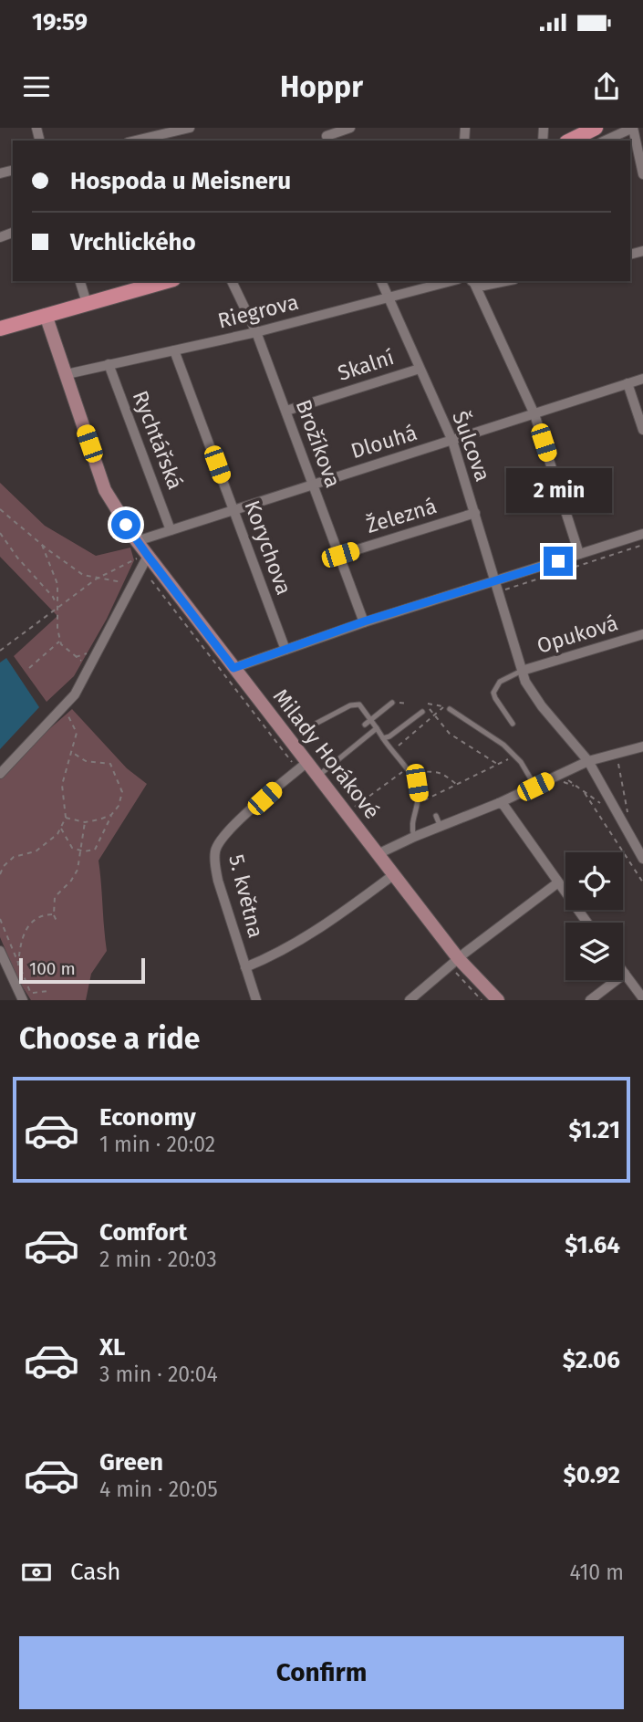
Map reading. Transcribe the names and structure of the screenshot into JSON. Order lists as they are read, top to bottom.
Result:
{
  "streets": {
    "main road": ["Milady Horákové"],
    "street": [
      "Riegrova",
      "Skalní",
      "Rychtářská",
      "Dlouhá",
      "Brožíkova",
      "Šulcova",
      "Železná",
      "Korychova",
      "Opuková",
      "5. května"
    ]
  },
  "crossings": [
    ["Riegrova", "Rychtářská"],
    ["Riegrova", "Brožíkova"],
    ["Riegrova", "Šulcova"],
    ["Riegrova", "Korychova"],
    ["Riegrova", "Milady Horákové"],
    ["Skalní", "Brožíkova"],
    ["Skalní", "Šulcova"],
    ["Rychtářská", "Dlouhá"],
    ["Dlouhá", "Brožíkova"],
    ["Dlouhá", "Šulcova"],
    ["Dlouhá", "Korychova"],
    ["Dlouhá", "Milady Horákové"],
    ["Brožíkova", "Železná"],
    ["Šulcova", "Železná"],
    ["Šulcova", "Opuková"],
    ["Milady Horákové", "5. května"]
  ],
  "scale_bar": "100 m",
  "page": {
    "status": "19:59",
    "header": "Hoppr",
    "banner": ["Hospoda u Meisneru", "Vrchlického"],
    "bubble": "2 min",
    "scale": "100 m",
    "heading": "Choose a ride",
    "list": [
      {
        "name": "Economy",
        "note": "1 min · 20:02",
        "value": "$1.21"
      },
      {
        "name": "Comfort",
        "note": "2 min · 20:03",
        "value": "$1.64"
      },
      {
        "name": "XL",
        "note": "3 min · 20:04",
        "value": "$2.06"
      },
      {
        "name": "Green",
        "note": "4 min · 20:05",
        "value": "$0.92"
      }
    ],
    "pay": ["Cash", "410 m"],
    "buttons": "Confirm"
  }
}
